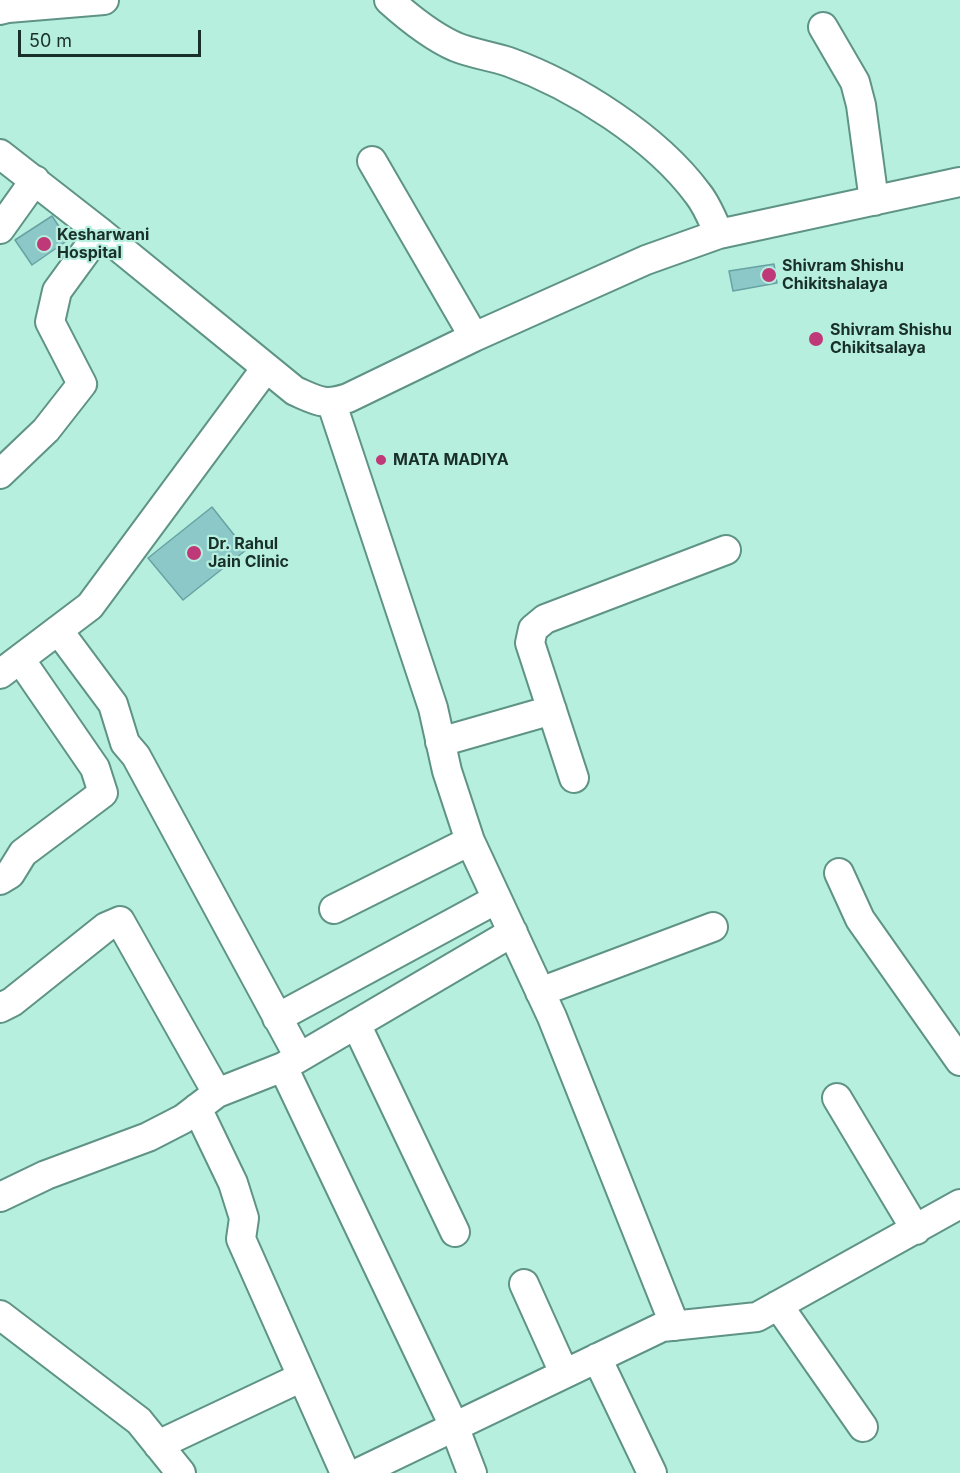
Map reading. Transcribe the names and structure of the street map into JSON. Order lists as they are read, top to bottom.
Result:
{
  "places": [
    "Kesharwani Hospital",
    "Shivram Shishu Chikitshalaya",
    "Shivram Shishu Chikitsalaya",
    "MATA MADIYA",
    "Dr. Rahul Jain Clinic"
  ],
  "scale_bar": "50 m"
}
